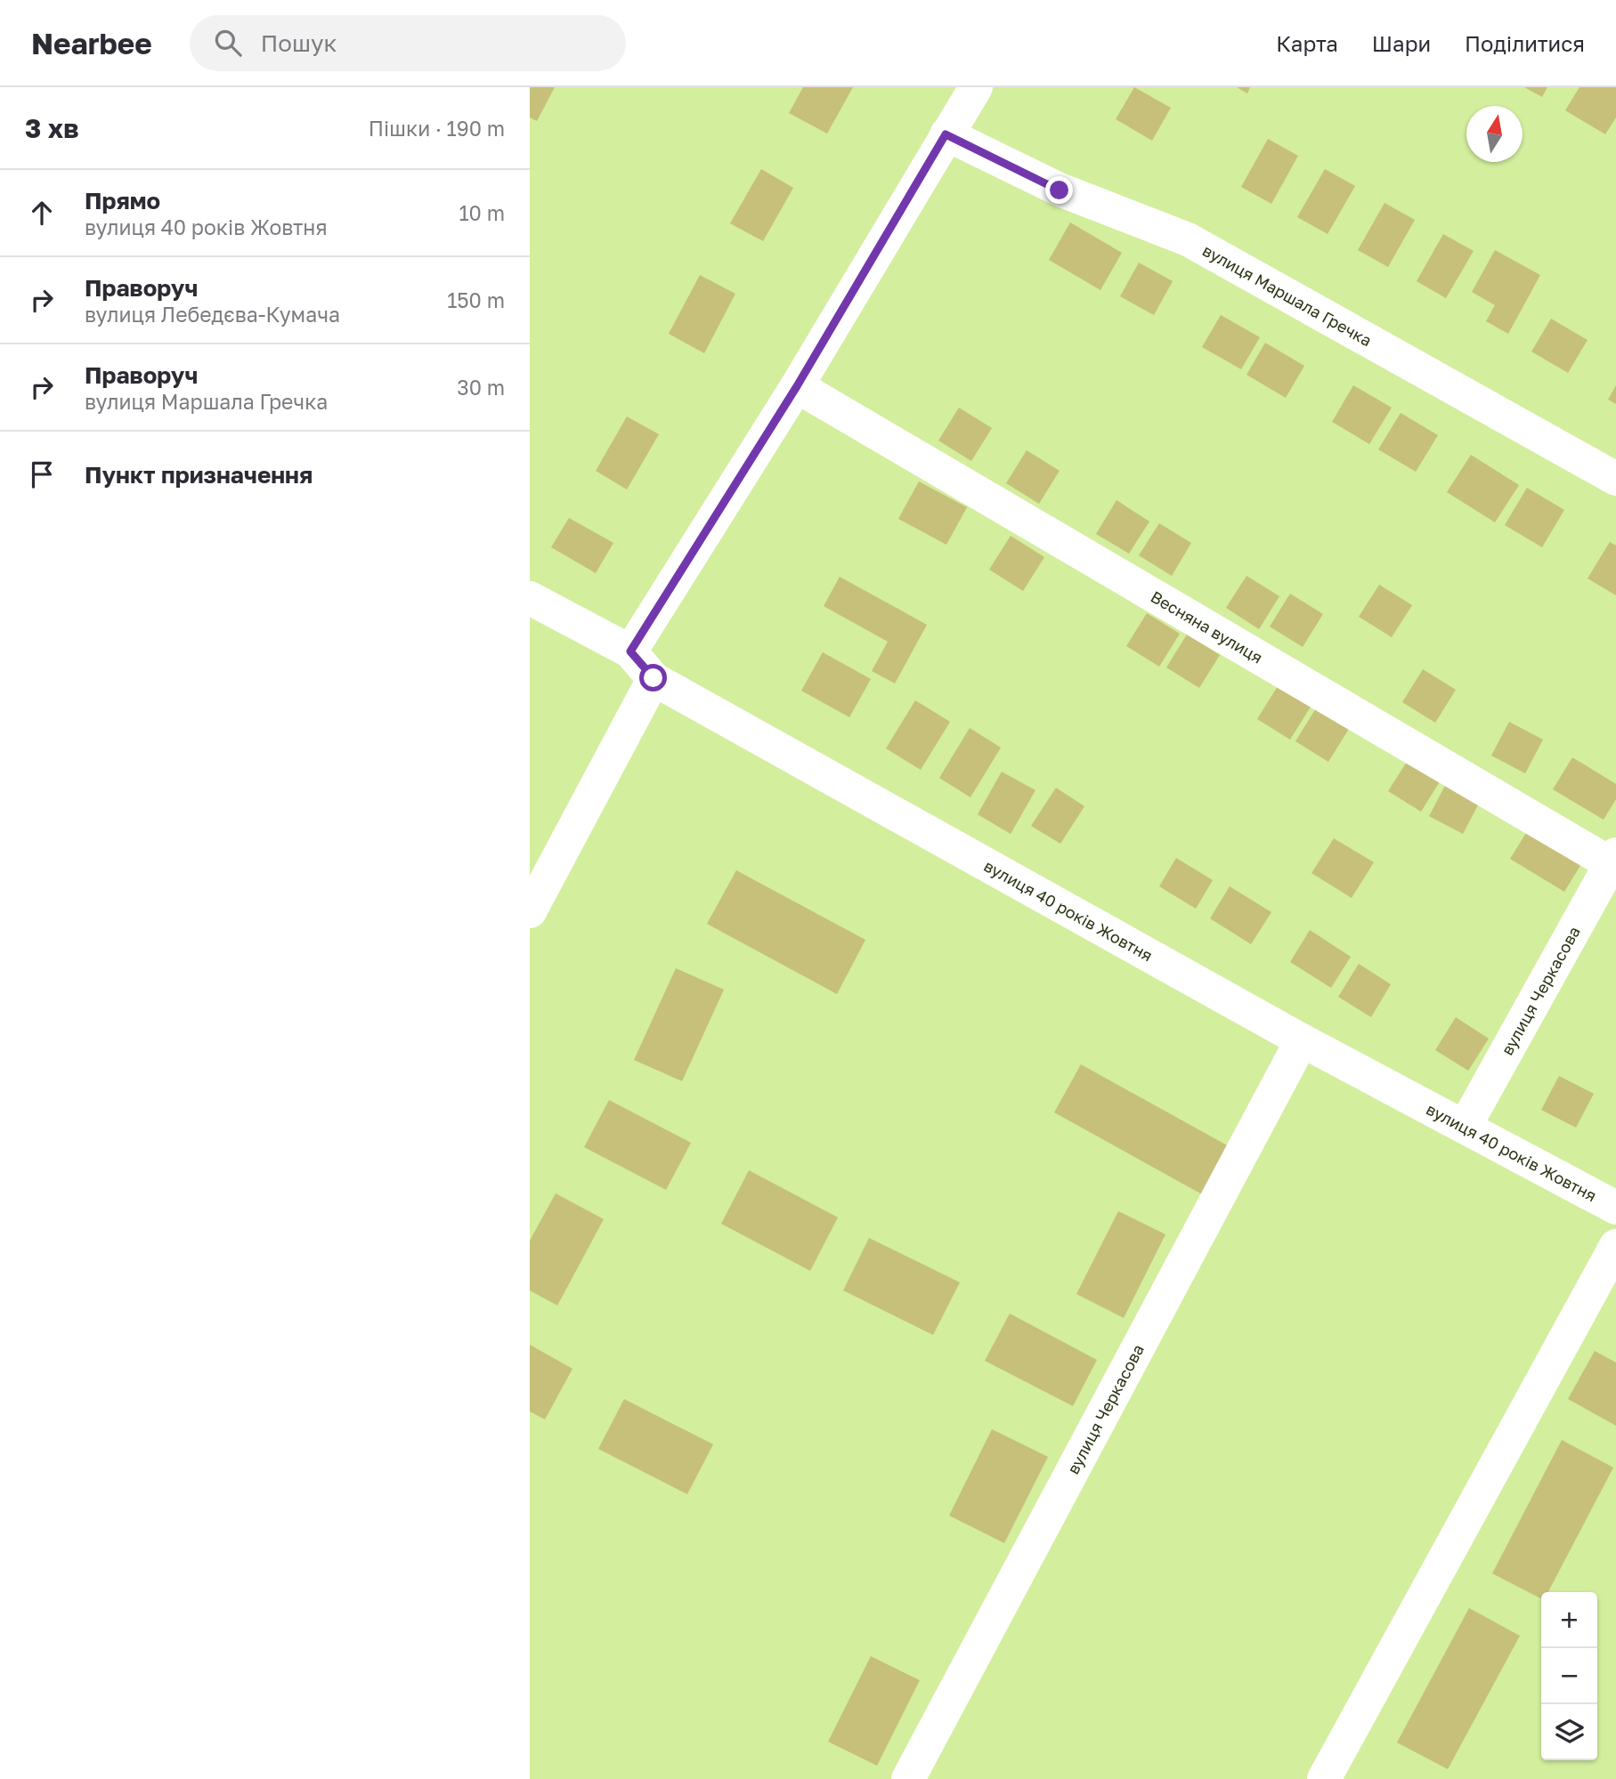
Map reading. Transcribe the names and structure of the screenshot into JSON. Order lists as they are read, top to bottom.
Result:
{
  "streets": {
    "street": [
      "вулиця Маршала Гречка",
      "Весняна вулиця",
      "вулиця 40 років Жовтня",
      "вулиця Черкасова"
    ]
  },
  "crossings": [
    ["Весняна вулиця", "вулиця Черкасова"],
    ["вулиця 40 років Жовтня", "вулиця Черкасова"]
  ],
  "north": "top",
  "page": {
    "header": "Nearbee",
    "search": "Пошук",
    "nav": ["Карта", "Шари", "Поділитися"],
    "heading": ["3 хв", "Пішки · 190 m"],
    "list": [
      ["Прямо", "вулиця 40 років Жовтня", "10 m"],
      ["Праворуч", "вулиця Лебедєва-Кумача", "150 m"],
      ["Праворуч", "вулиця Маршала Гречка", "30 m"],
      "Пункт призначення"
    ],
    "map_buttons": ["+", "−"]
  }
}
